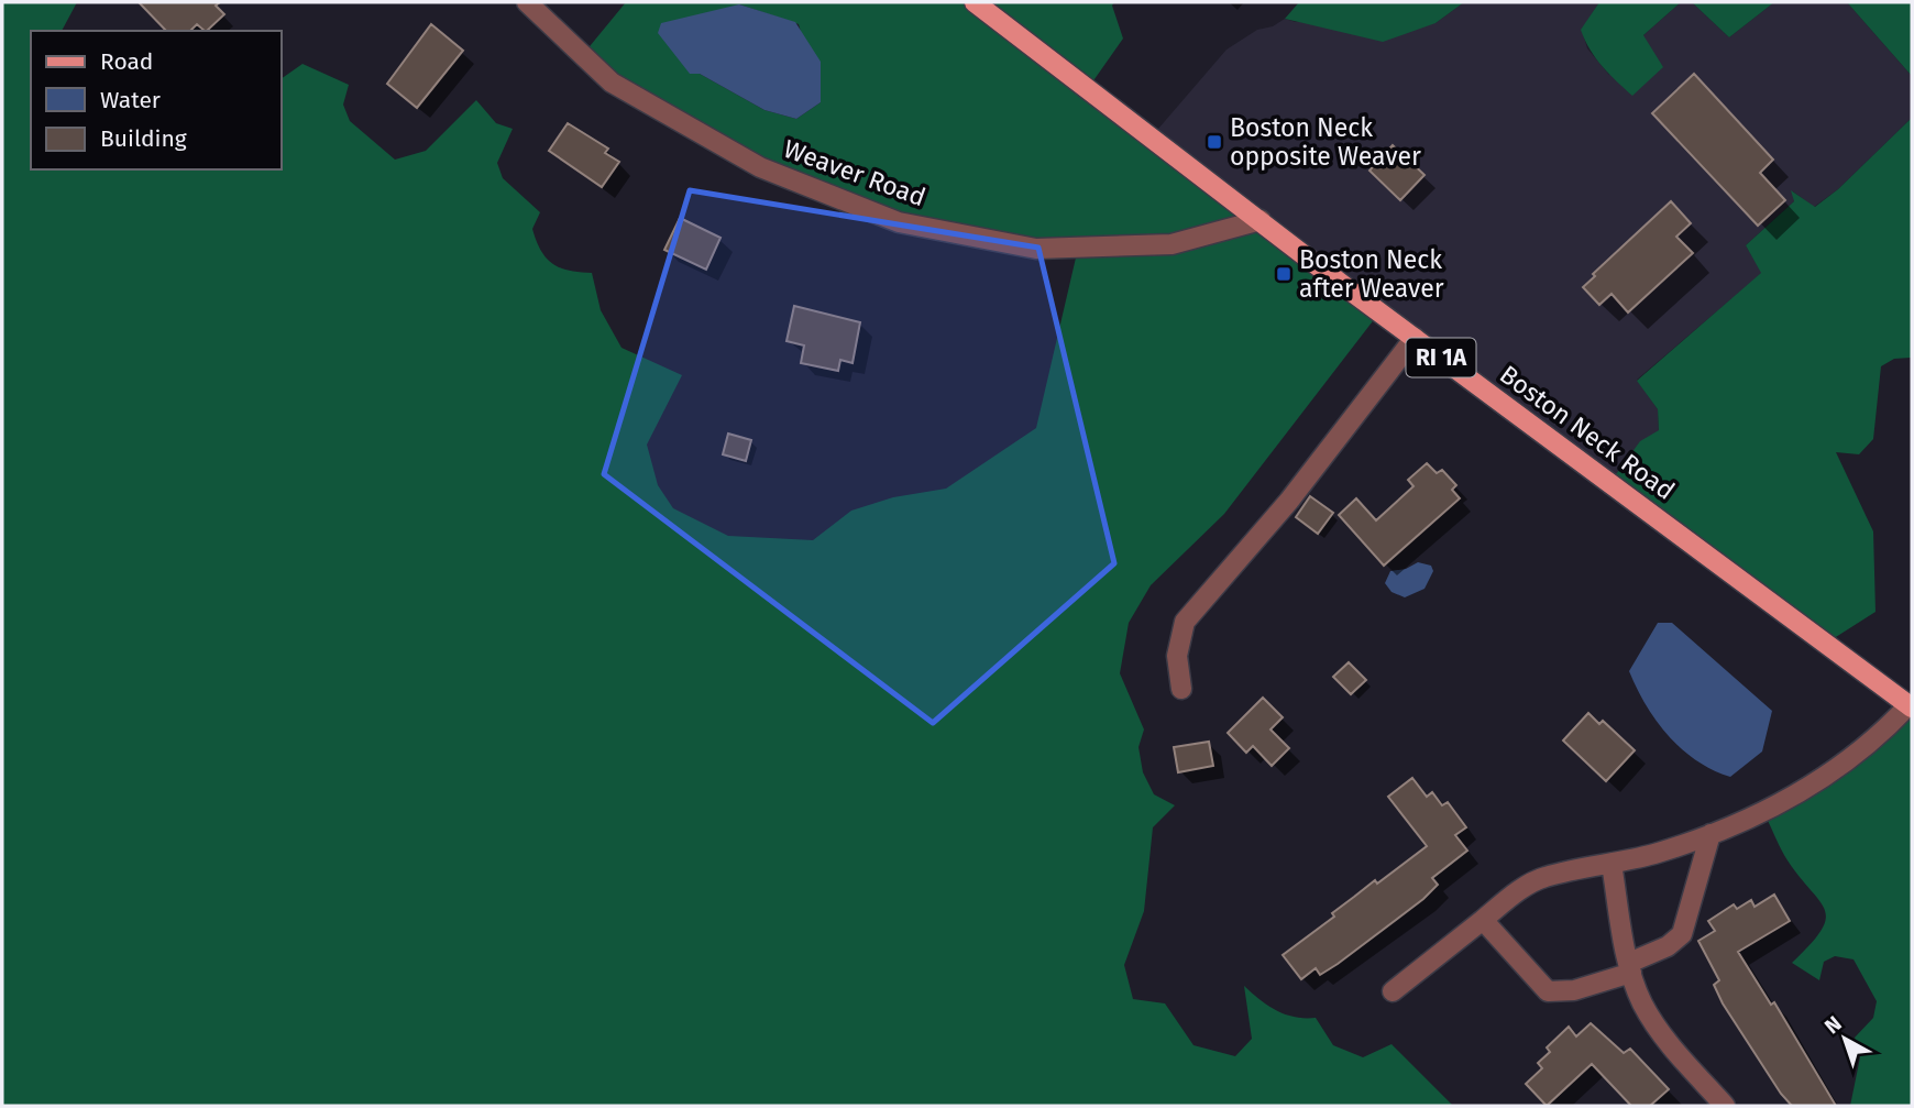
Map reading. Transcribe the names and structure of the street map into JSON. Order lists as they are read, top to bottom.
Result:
{
  "streets": {
    "main road": ["RI 1A", "Boston Neck Road"],
    "street": ["Weaver Road"]
  },
  "crossings": [
    ["Weaver Road", "Boston Neck Road"]
  ],
  "places": {
    "transit": ["Boston Neck opposite Weaver", "Boston Neck after Weaver"]
  },
  "legend": ["Road", "Water", "Building"],
  "north": "top left"
}
